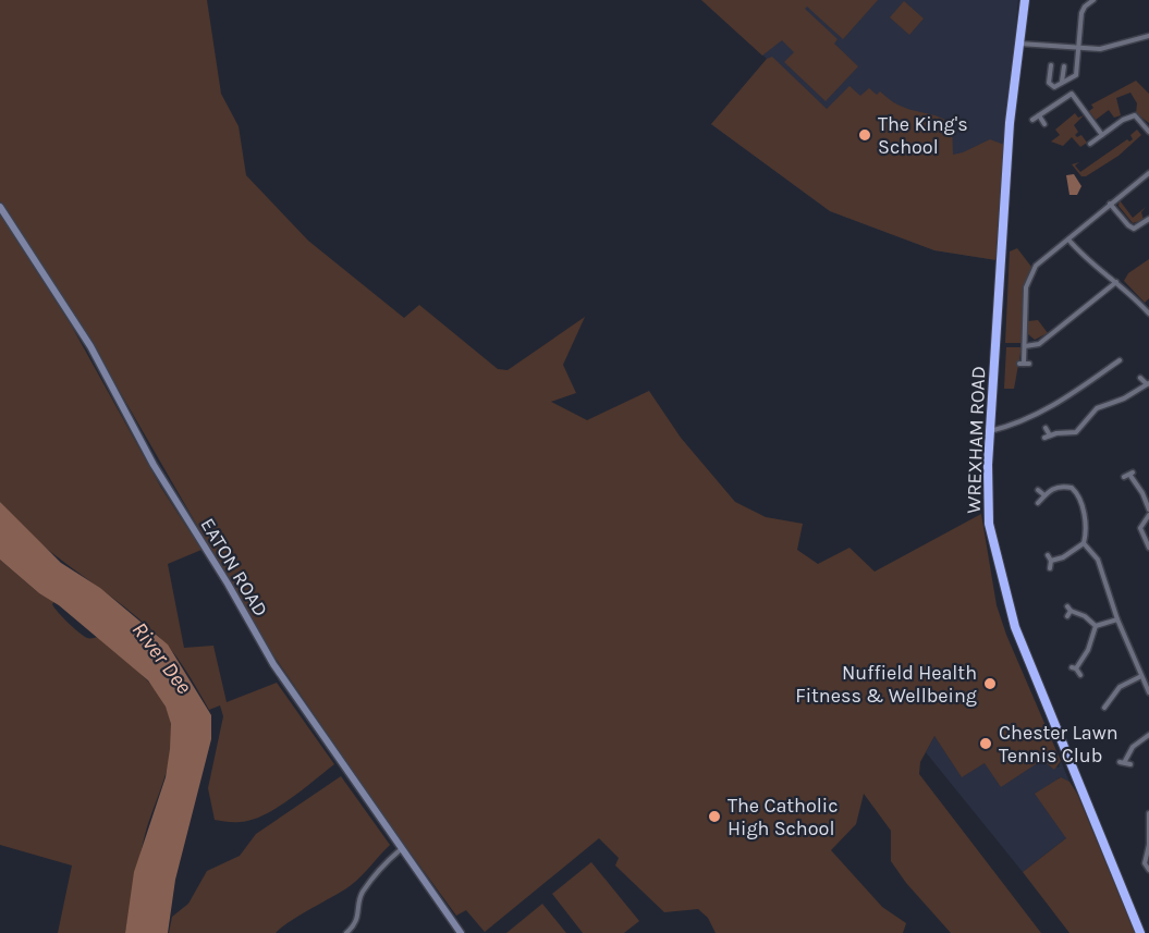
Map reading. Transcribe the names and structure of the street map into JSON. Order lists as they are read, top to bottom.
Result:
{
  "streets": {
    "highway": ["WREXHAM ROAD"],
    "street": ["EATON ROAD"]
  },
  "water": ["River Dee"],
  "places": [
    "The King's School",
    "Nuffield Health Fitness & Wellbeing",
    "Chester Lawn Tennis Club",
    "The Catholic High School"
  ]
}
